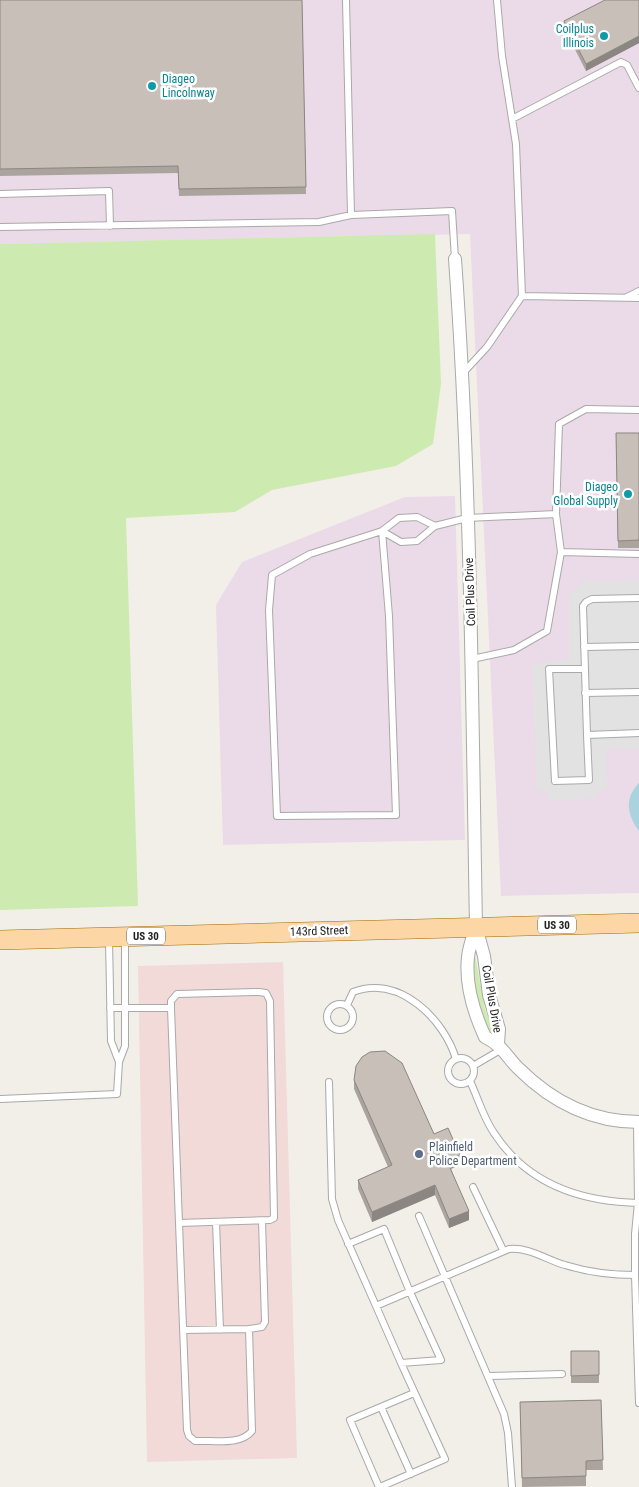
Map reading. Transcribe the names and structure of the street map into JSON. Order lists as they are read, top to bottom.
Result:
{
  "streets": {
    "main road": ["US 30", "143rd Street"],
    "street": ["Coil Plus Drive"]
  },
  "crossings": [
    ["Coil Plus Drive", "143rd Street"]
  ],
  "places": [
    "Coilplus Illinois",
    "Diageo Lincolnway",
    "Diageo Global Supply",
    "Plainfield Police Department"
  ]
}
